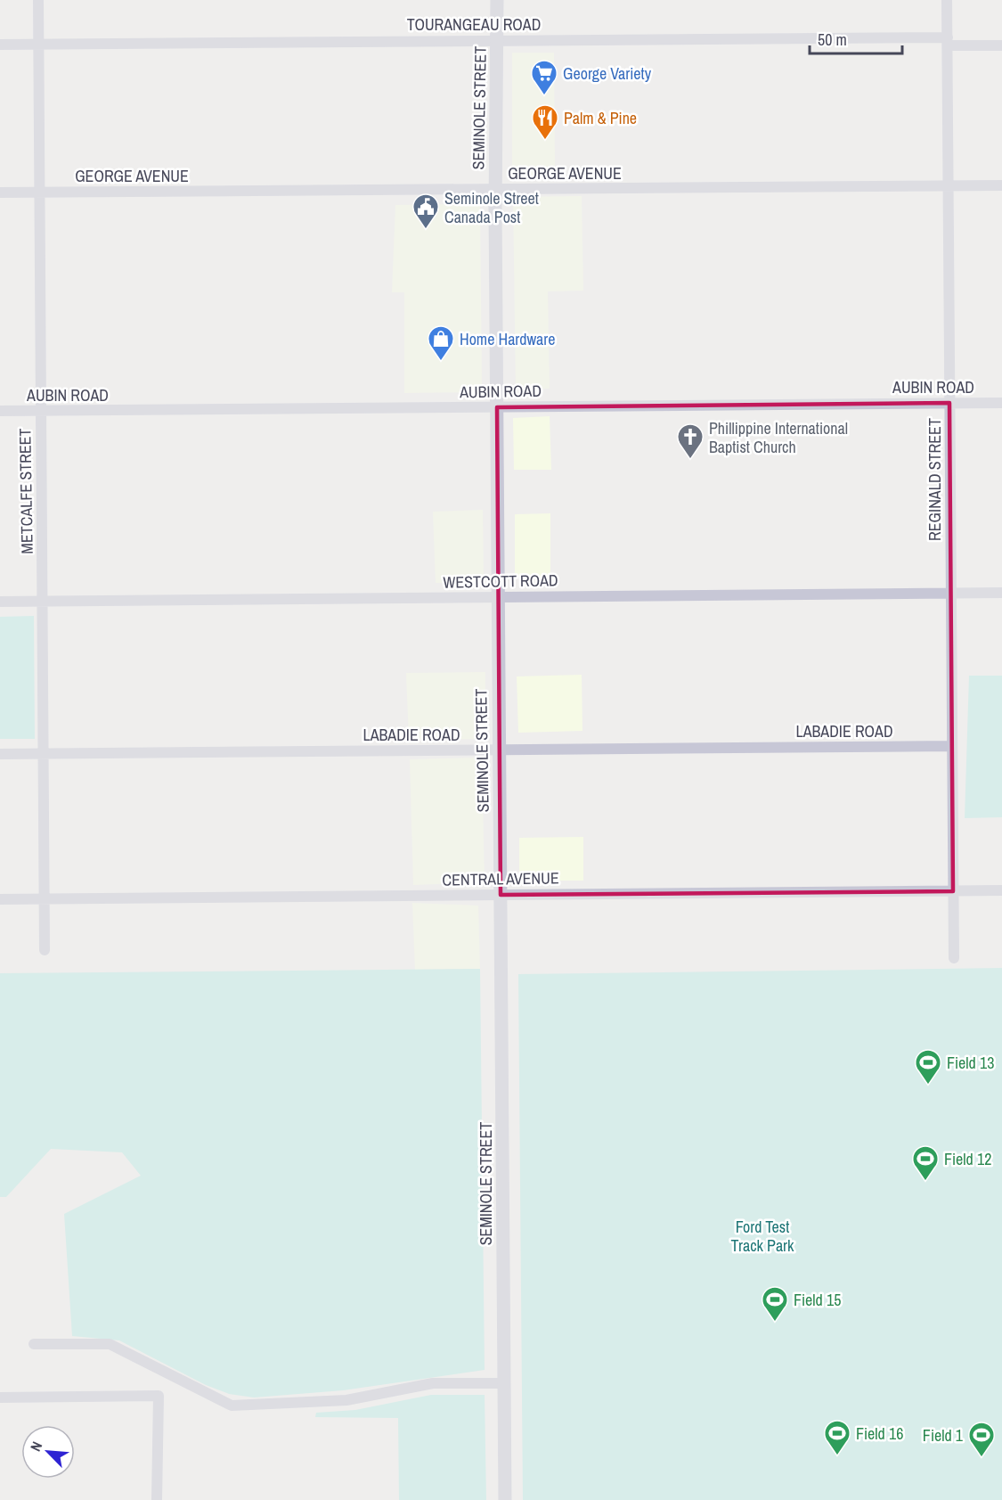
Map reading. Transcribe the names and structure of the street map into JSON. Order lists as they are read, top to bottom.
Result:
{
  "streets": {
    "street": [
      "TOURANGEAU ROAD",
      "SEMINOLE STREET",
      "GEORGE AVENUE",
      "AUBIN ROAD",
      "REGINALD STREET",
      "METCALFE STREET",
      "WESTCOTT ROAD",
      "LABADIE ROAD",
      "CENTRAL AVENUE"
    ]
  },
  "crossings": [
    ["TOURANGEAU ROAD", "SEMINOLE STREET"],
    ["TOURANGEAU ROAD", "REGINALD STREET"],
    ["TOURANGEAU ROAD", "METCALFE STREET"],
    ["SEMINOLE STREET", "GEORGE AVENUE"],
    ["SEMINOLE STREET", "AUBIN ROAD"],
    ["SEMINOLE STREET", "WESTCOTT ROAD"],
    ["SEMINOLE STREET", "LABADIE ROAD"],
    ["SEMINOLE STREET", "CENTRAL AVENUE"],
    ["GEORGE AVENUE", "REGINALD STREET"],
    ["GEORGE AVENUE", "METCALFE STREET"],
    ["AUBIN ROAD", "REGINALD STREET"],
    ["AUBIN ROAD", "METCALFE STREET"],
    ["REGINALD STREET", "WESTCOTT ROAD"],
    ["REGINALD STREET", "LABADIE ROAD"],
    ["REGINALD STREET", "CENTRAL AVENUE"],
    ["METCALFE STREET", "WESTCOTT ROAD"],
    ["METCALFE STREET", "LABADIE ROAD"],
    ["METCALFE STREET", "CENTRAL AVENUE"]
  ],
  "parks": ["Ford Test Track Park"],
  "places": {
    "supermarket": ["George Variety"],
    "restaurant": ["Palm & Pine"],
    "public building": ["Seminole Street Canada Post"],
    "shop": ["Home Hardware"],
    "church": ["Phillippine International Baptist Church"],
    "sports": [
      "Field 13",
      "Field 12",
      "Field 15",
      "Field 16",
      "Field 1"
    ]
  },
  "scale_bar": "50 m",
  "north": "top left"
}
